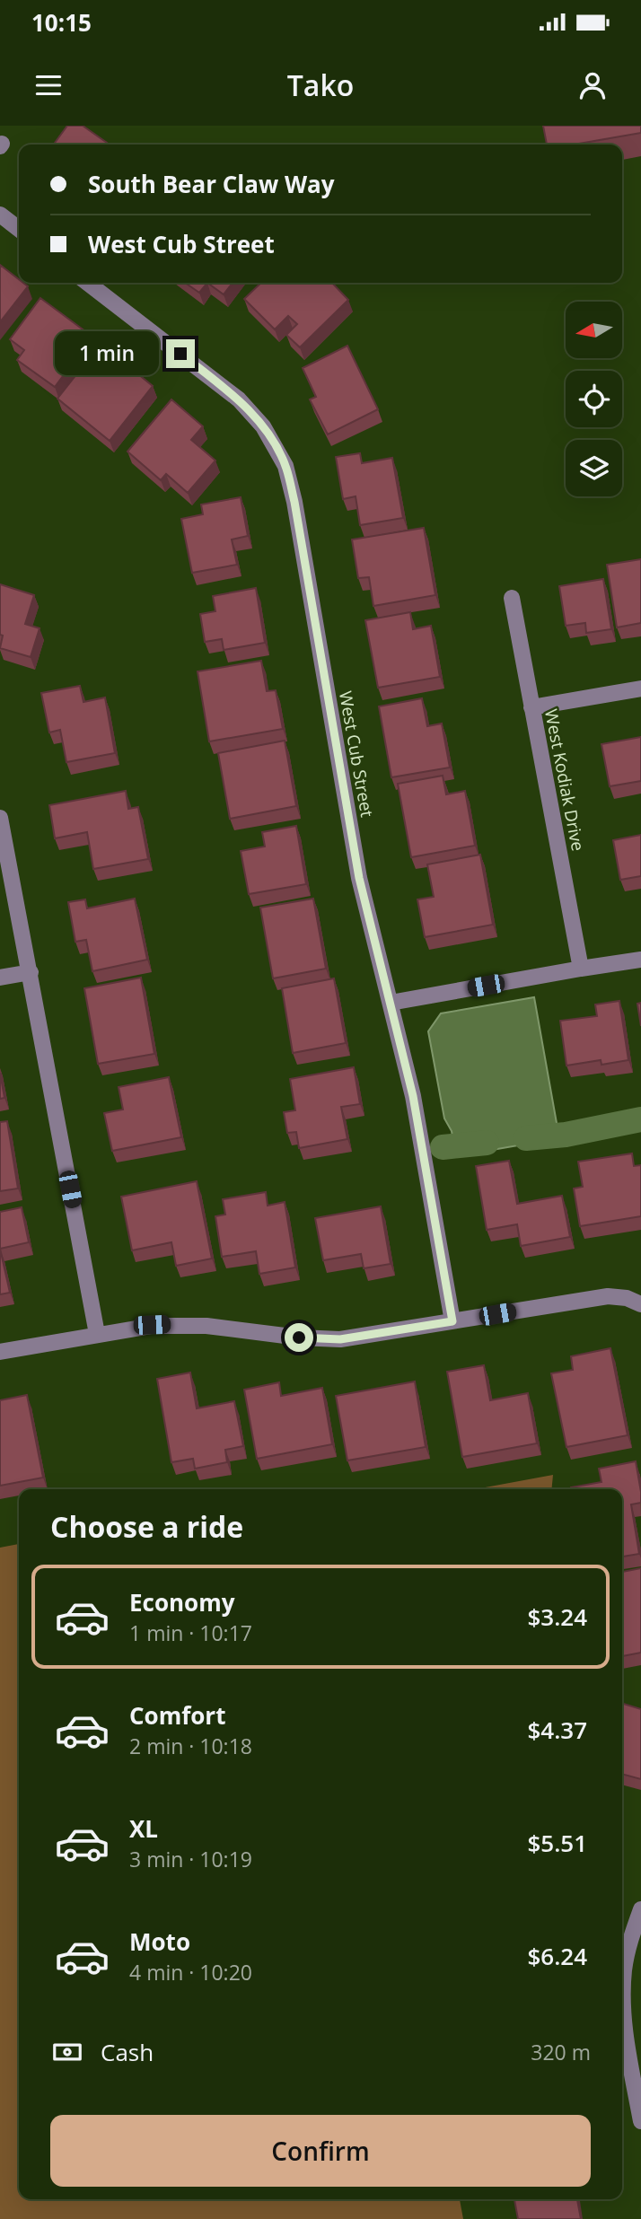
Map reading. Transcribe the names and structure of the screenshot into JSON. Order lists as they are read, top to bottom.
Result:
{
  "streets": {
    "street": ["West Cub Street", "West Kodiak Drive"]
  },
  "north": "left",
  "page": {
    "status": "10:15",
    "header": "Tako",
    "banner": ["South Bear Claw Way", "West Cub Street"],
    "bubble": "1 min",
    "heading": "Choose a ride",
    "list": [
      {
        "name": "Economy",
        "note": "1 min · 10:17",
        "value": "$3.24"
      },
      {
        "name": "Comfort",
        "note": "2 min · 10:18",
        "value": "$4.37"
      },
      {
        "name": "XL",
        "note": "3 min · 10:19",
        "value": "$5.51"
      },
      {
        "name": "Moto",
        "note": "4 min · 10:20",
        "value": "$6.24"
      }
    ],
    "pay": ["Cash", "320 m"],
    "buttons": "Confirm"
  }
}
